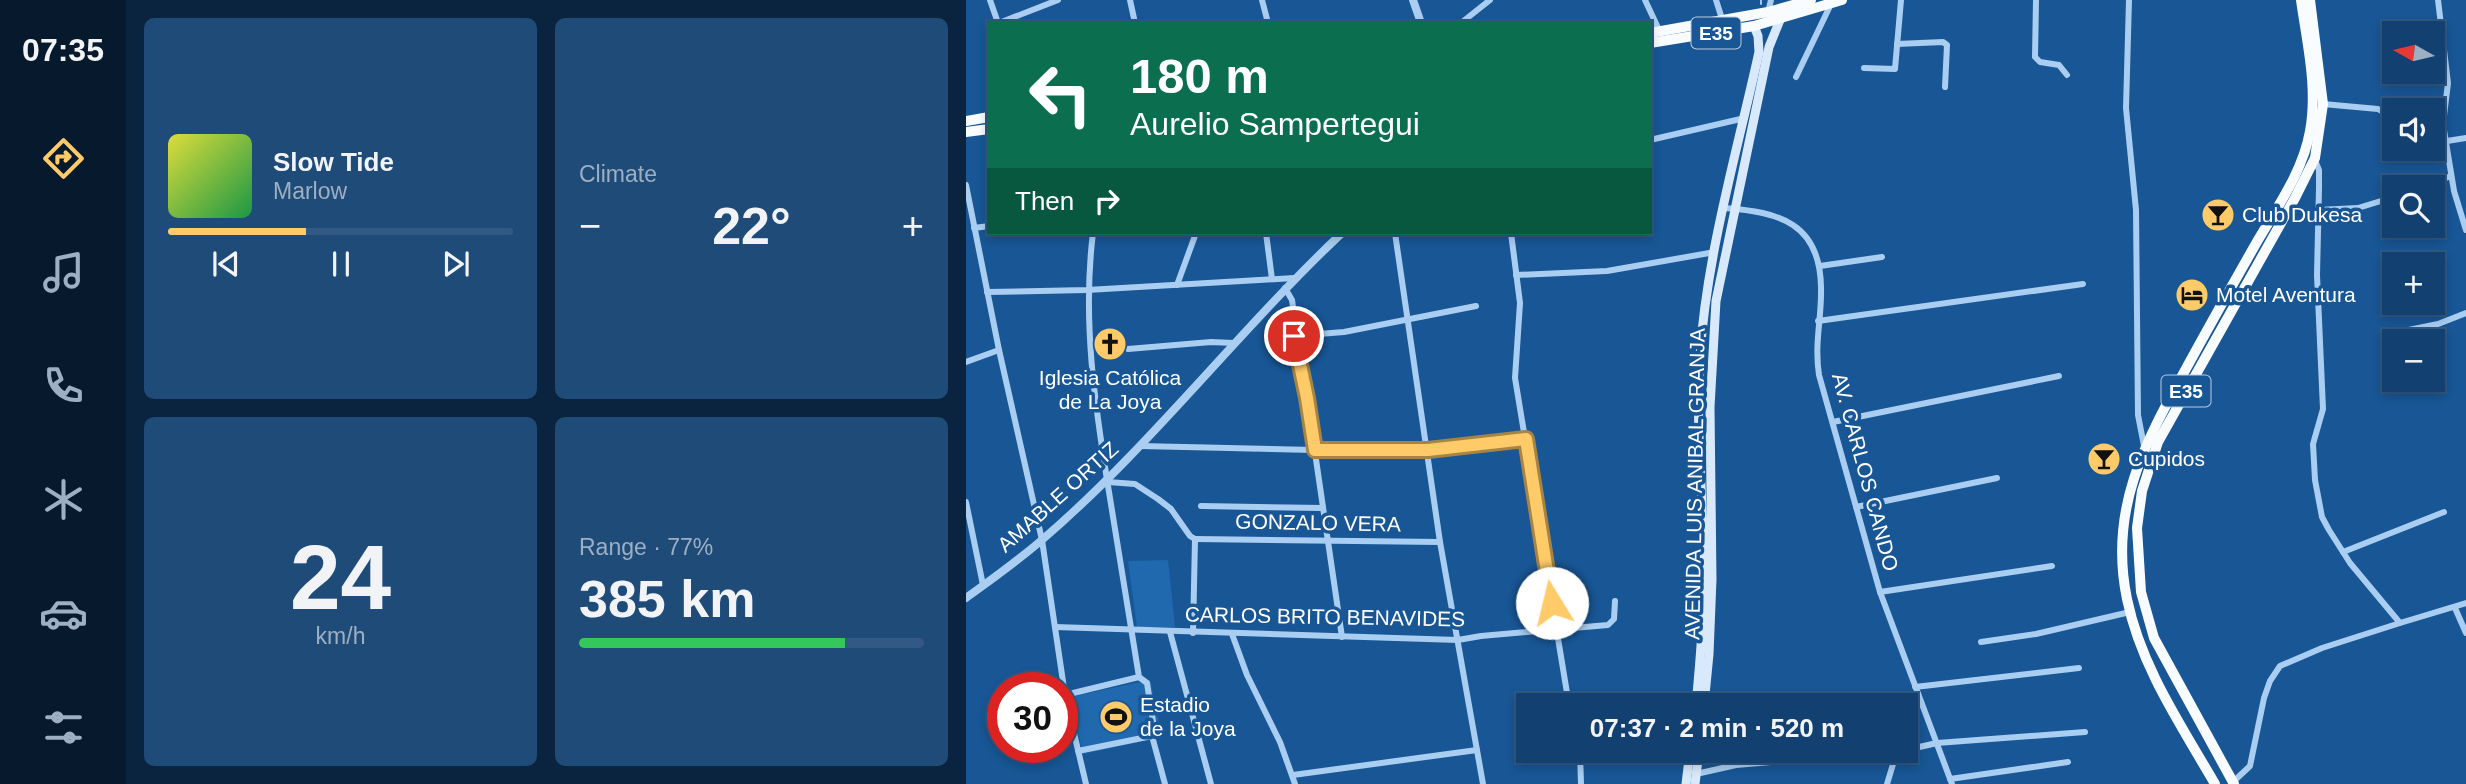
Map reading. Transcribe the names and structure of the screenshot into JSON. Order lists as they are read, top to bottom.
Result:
{
  "streets": {
    "highway": ["E35"],
    "main road": ["AVENIDA LUIS ANIBAL GRANJA"],
    "street": [
      "AV. CARLOS CANDO",
      "AMABLE ORTIZ",
      "GONZALO VERA",
      "CARLOS BRITO BENAVIDES"
    ]
  },
  "crossings": [
    ["E35", "AVENIDA LUIS ANIBAL GRANJA"],
    ["AV. CARLOS CANDO", "AVENIDA LUIS ANIBAL GRANJA"]
  ],
  "places": {
    "bar": ["Club Dukesa", "Cupidos"],
    "hotel": ["Motel Aventura"],
    "church": ["Iglesia Católica de La Joya"],
    "sports": ["Estadio de la Joya"]
  },
  "north": "left",
  "page": {
    "tabs": "07:35",
    "tile": [
      "Climate",
      ["24", "km/h"],
      ["Range · 77%", "385 km"]
    ],
    "map_buttons": ["+", "−"],
    "turn": ["180 m", "Aurelio Sampertegui"],
    "song": ["Slow Tide", "Marlow"],
    "then": "Then",
    "heat": ["−", "22°", "+"],
    "limit": "30",
    "trip": "07:37 · 2 min · 520 m"
  }
}
